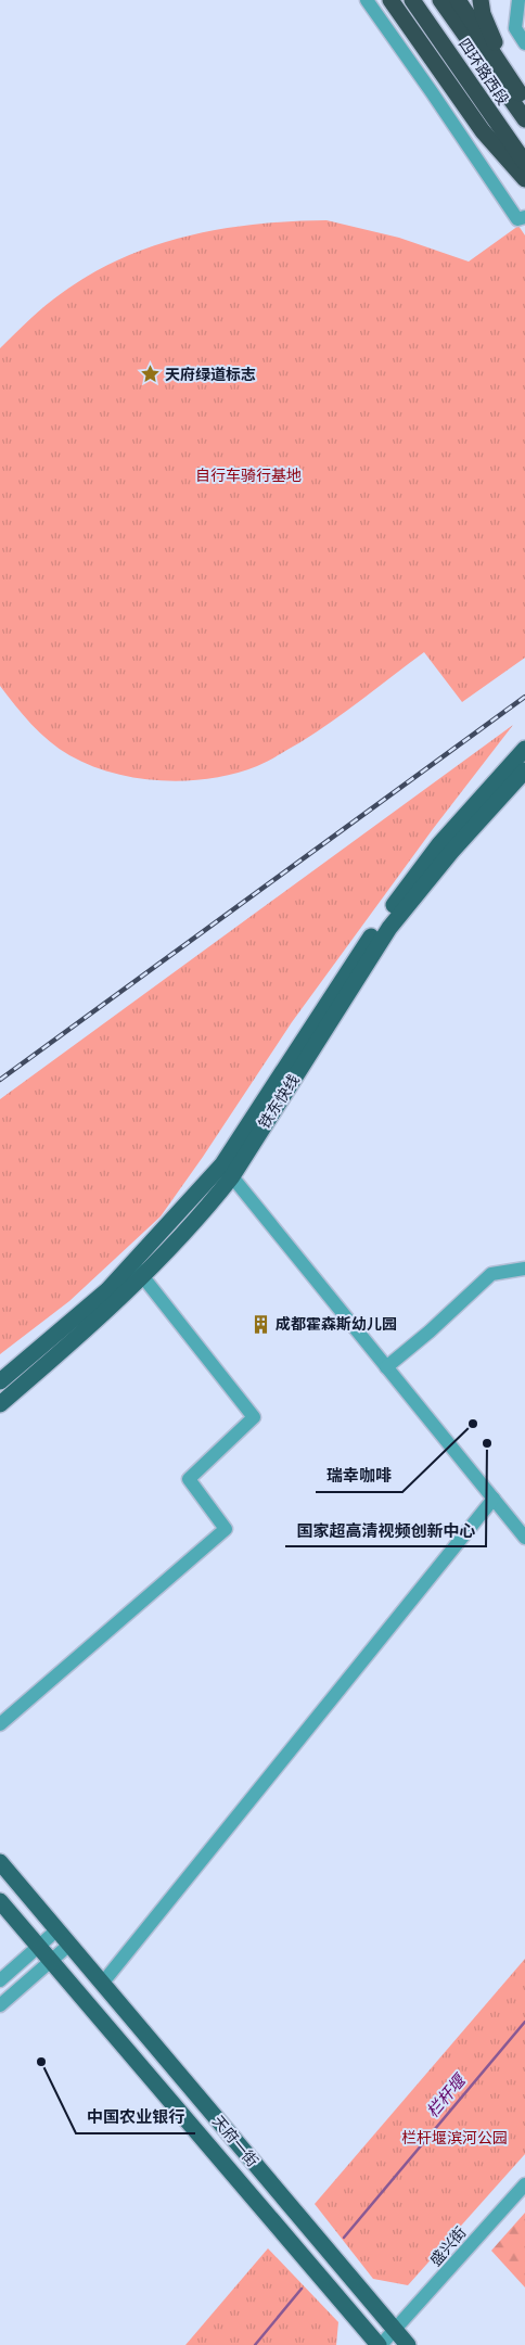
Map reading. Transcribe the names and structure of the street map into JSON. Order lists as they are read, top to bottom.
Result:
{
  "streets": {
    "highway": ["四环路西段"],
    "main road": ["铁东快线", "天府一街"],
    "street": ["盛兴街"]
  },
  "crossings": [
    ["天府一街", "盛兴街"]
  ],
  "water": ["栏杆堰"],
  "parks": ["自行车骑行基地", "栏杆堰滨河公园"],
  "places": {
    "place": ["天府绿道标志"],
    "building": ["成都霍森斯幼儿园"],
    "other": ["瑞幸咖啡", "国家超高清视频创新中心", "中国农业银行"]
  }
}
